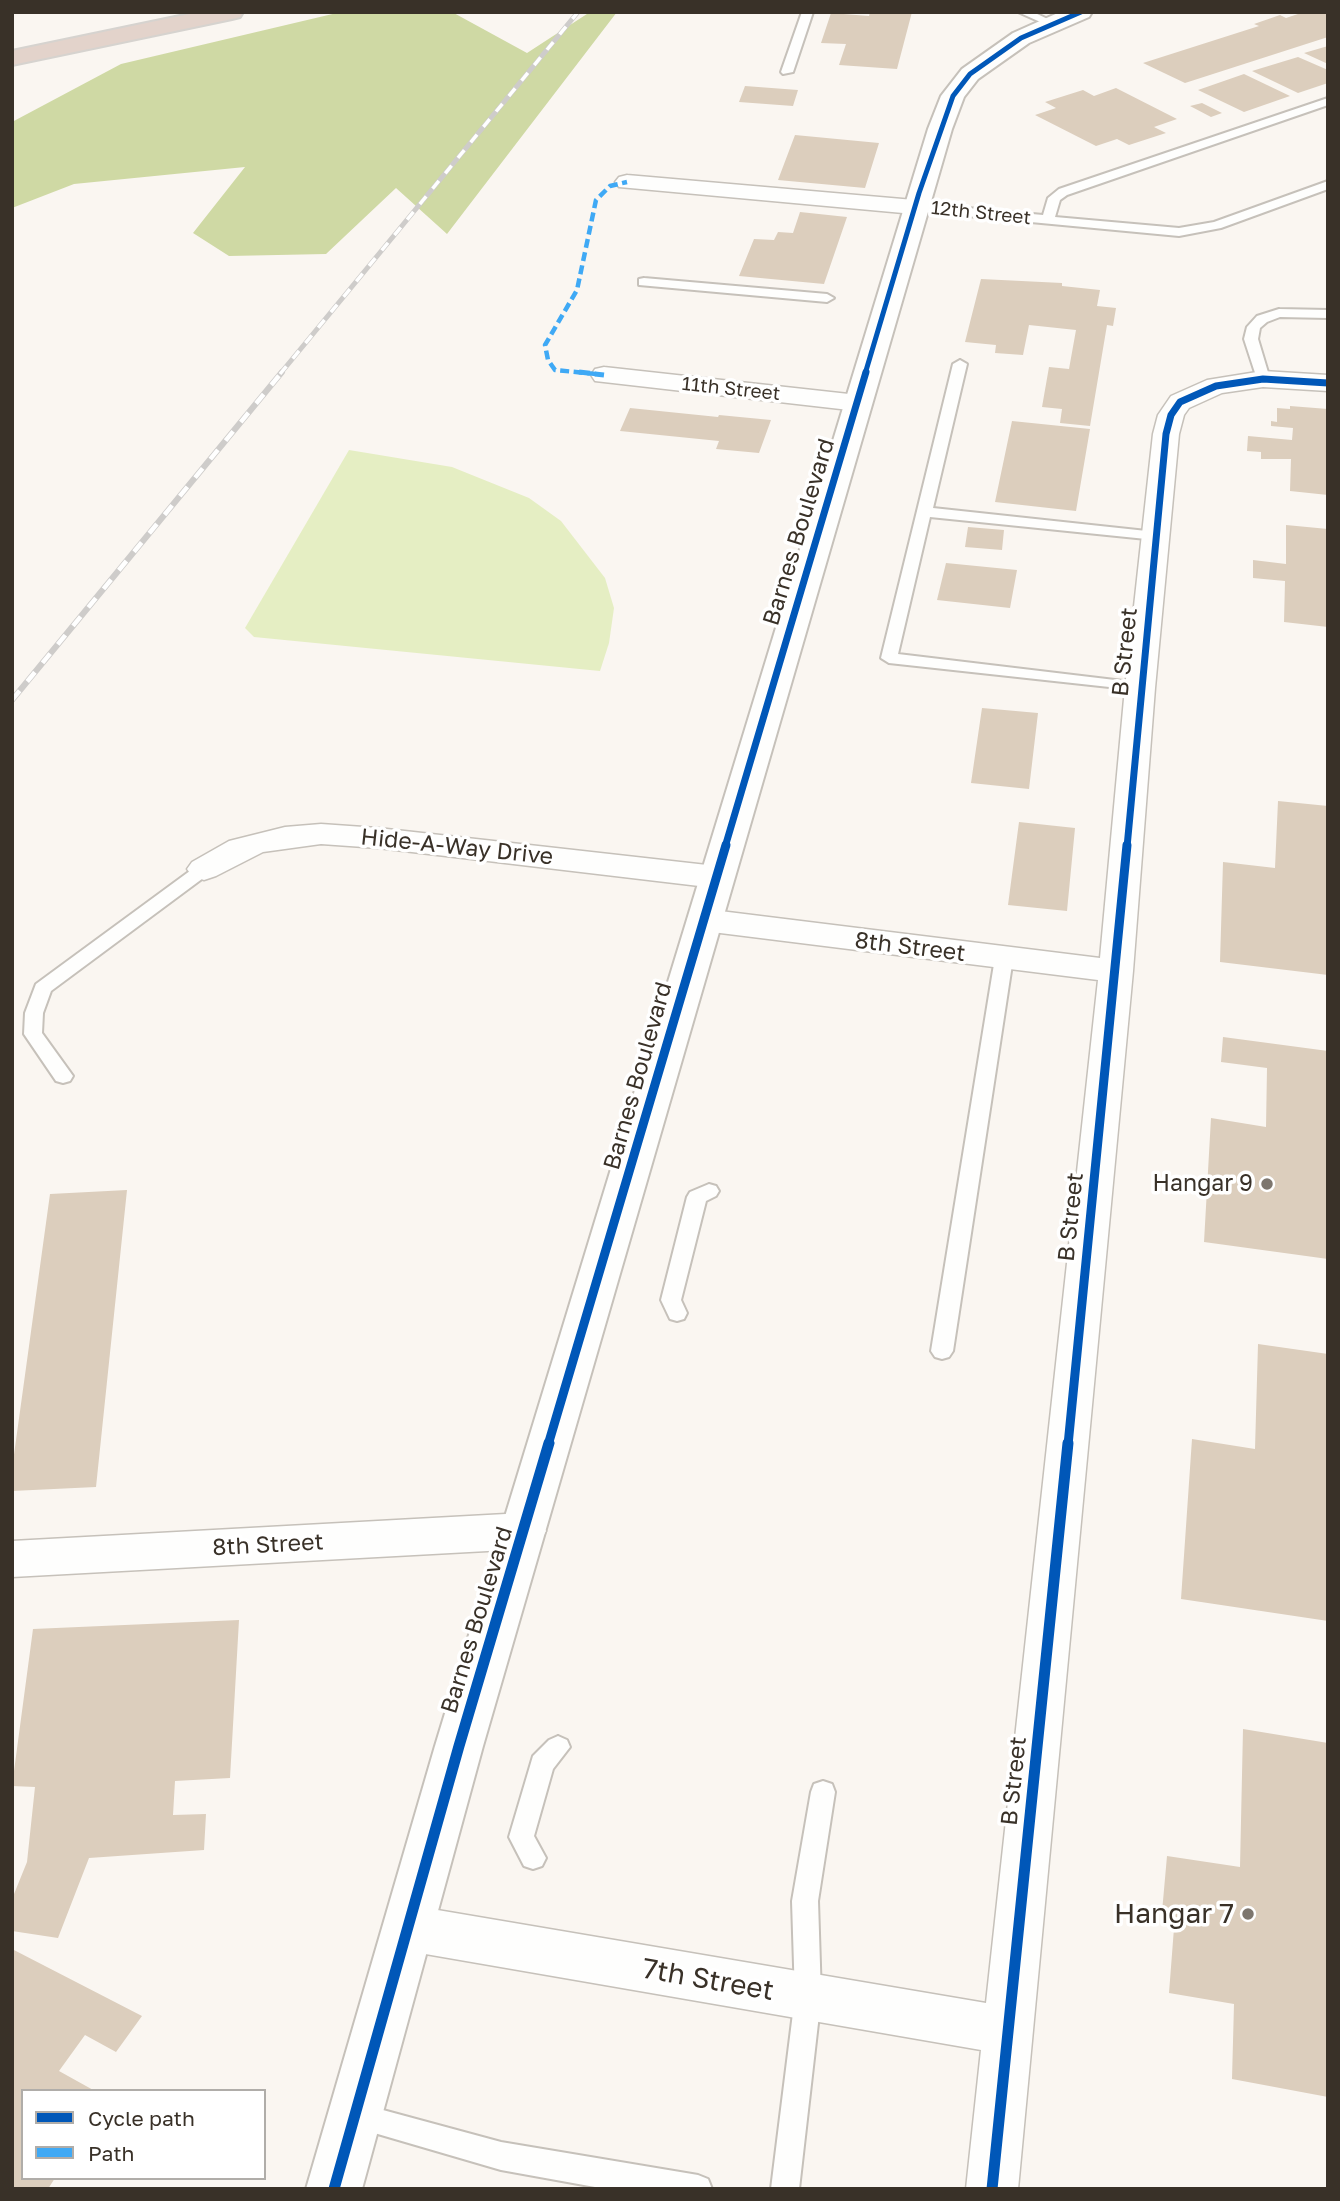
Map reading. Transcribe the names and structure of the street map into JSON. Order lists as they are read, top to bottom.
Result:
{
  "streets": {
    "street": [
      "12th Street",
      "11th Street",
      "Barnes Boulevard",
      "B Street",
      "Hide-A-Way Drive",
      "8th Street",
      "7th Street"
    ]
  },
  "crossings": [
    ["12th Street", "Barnes Boulevard"],
    ["11th Street", "Barnes Boulevard"],
    ["Barnes Boulevard", "Hide-A-Way Drive"],
    ["Barnes Boulevard", "8th Street"],
    ["Barnes Boulevard", "7th Street"],
    ["B Street", "8th Street"],
    ["B Street", "7th Street"]
  ],
  "places": ["Hangar 9", "Hangar 7"],
  "legend": ["Cycle path", "Path"]
}
